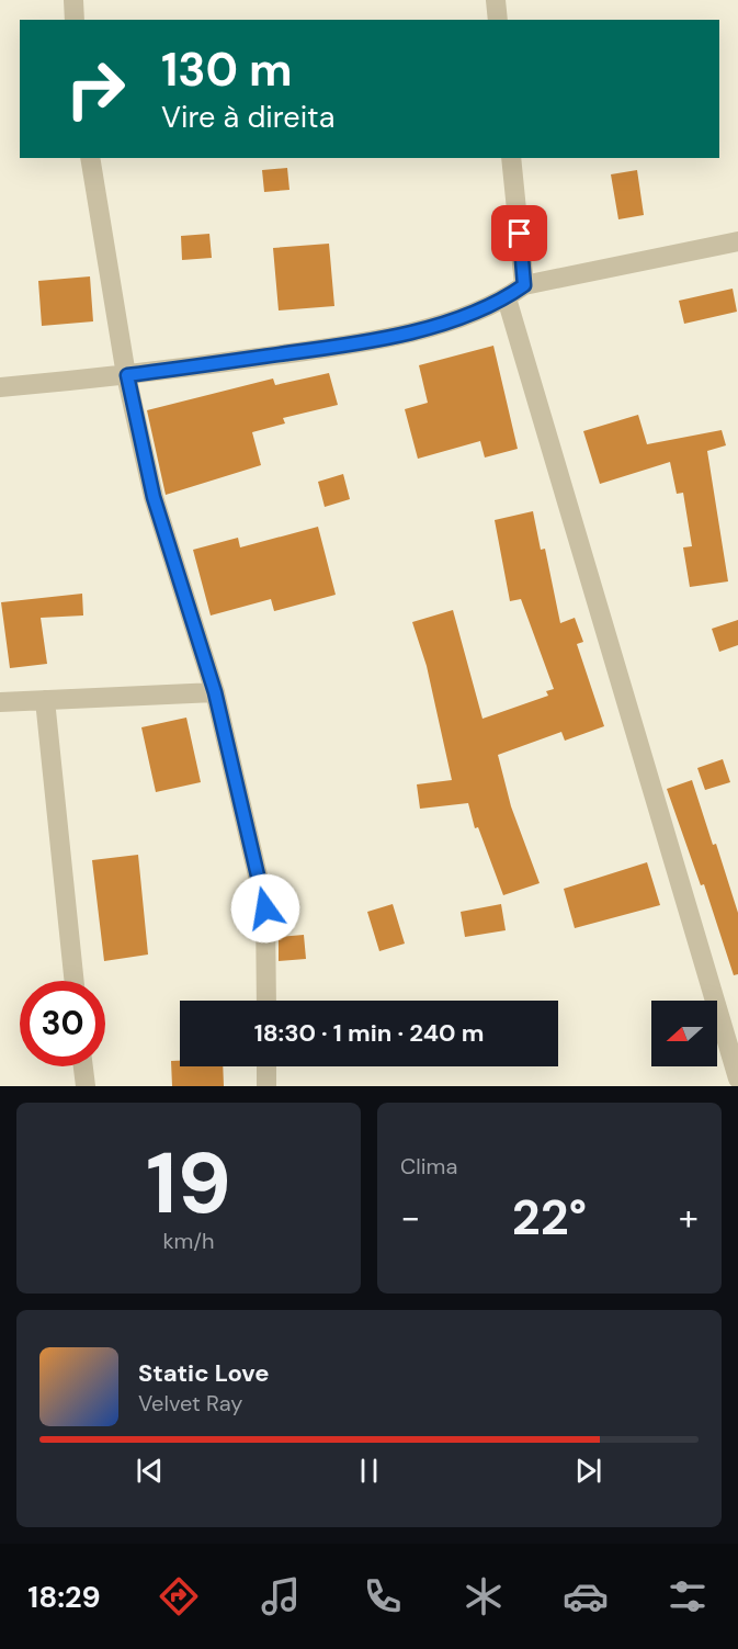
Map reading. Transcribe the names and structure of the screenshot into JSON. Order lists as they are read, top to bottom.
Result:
{
  "north": "left",
  "page": {
    "turn": ["130 m", "Vire à direita"],
    "limit": "30",
    "trip": "18:30 · 1 min · 240 m",
    "tile": [
      ["19", "km/h"],
      "Clima"
    ],
    "heat": ["−", "22°", "+"],
    "song": ["Static Love", "Velvet Ray"],
    "tabs": "18:29"
  }
}
